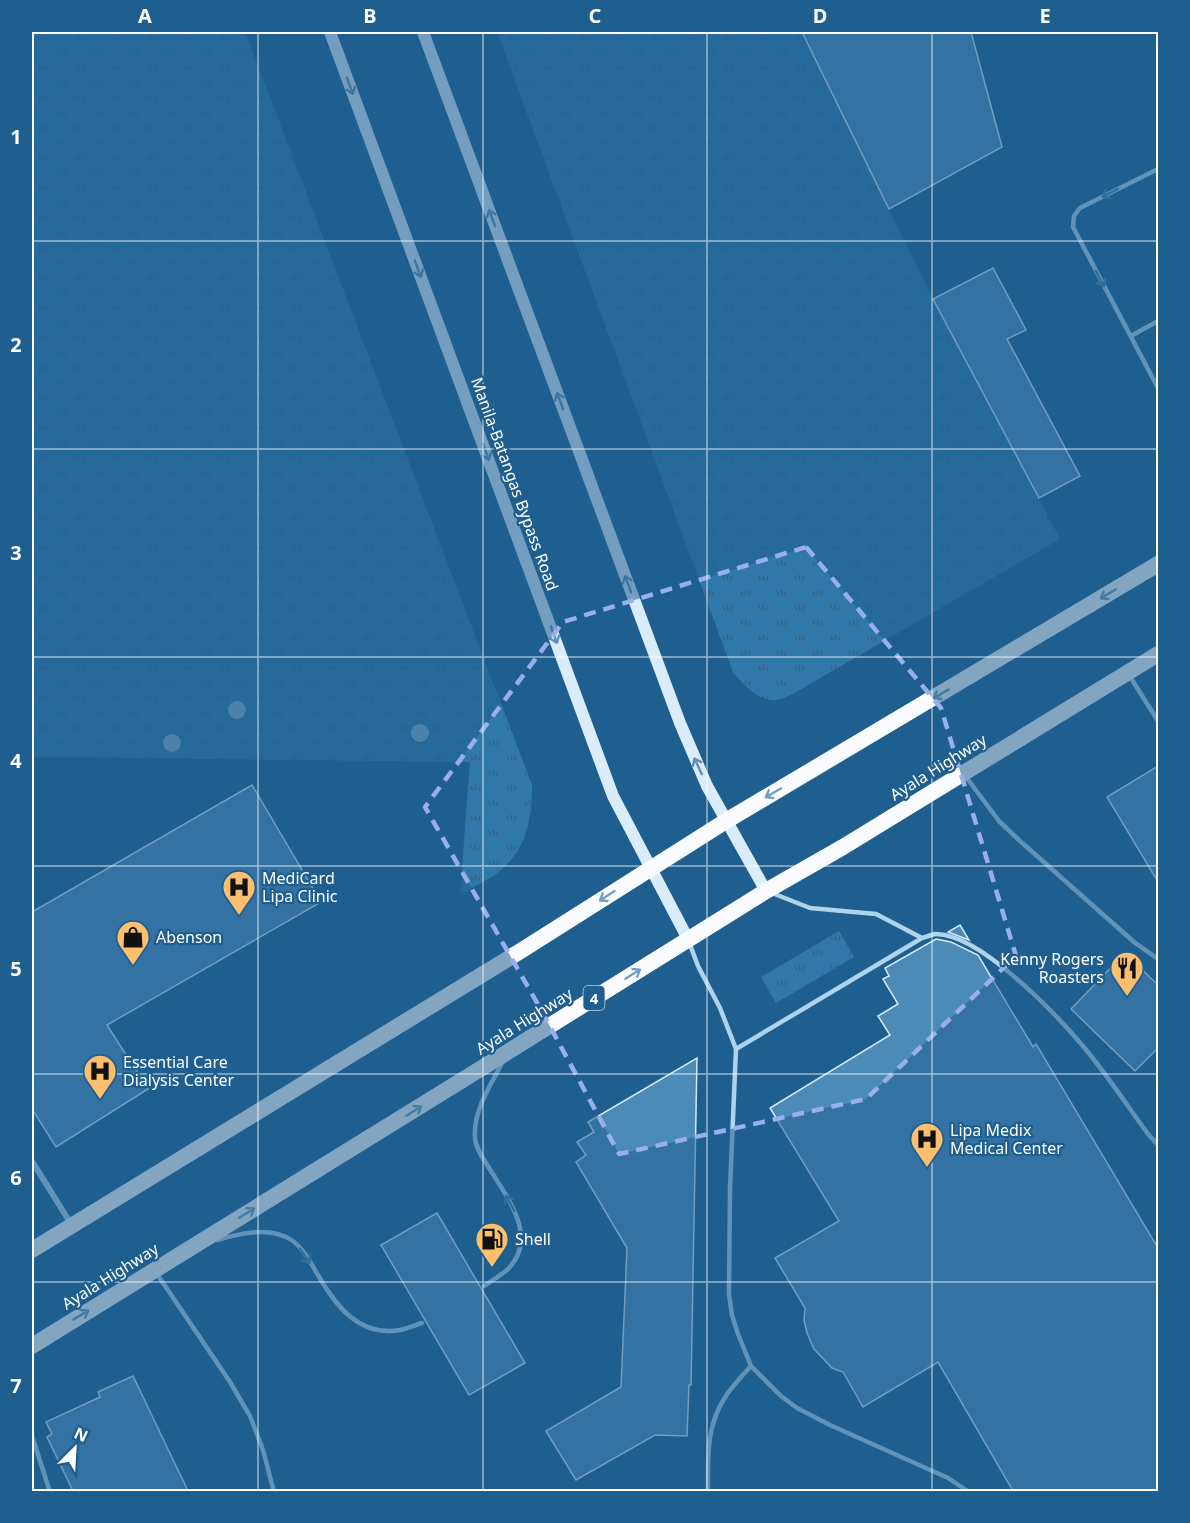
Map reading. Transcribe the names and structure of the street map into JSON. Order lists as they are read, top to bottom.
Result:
{
  "streets": {
    "highway": ["Ayala Highway", "4"],
    "main road": ["Manila-Batangas Bypass Road"]
  },
  "crossings": [
    ["Manila-Batangas Bypass Road", "Ayala Highway"]
  ],
  "places": {
    "hospital": ["MediCard Lipa Clinic", "Essential Care Dialysis Center", "Lipa Medix Medical Center"],
    "shop": ["Abenson"],
    "restaurant": ["Kenny Rogers Roasters"],
    "fuel station": ["Shell"]
  },
  "north": "top right",
  "grid": {
    "columns": [
      "A",
      "B",
      "C",
      "D",
      "E"
    ],
    "rows": [
      "1",
      "2",
      "3",
      "4",
      "5",
      "6",
      "7"
    ]
  }
}
